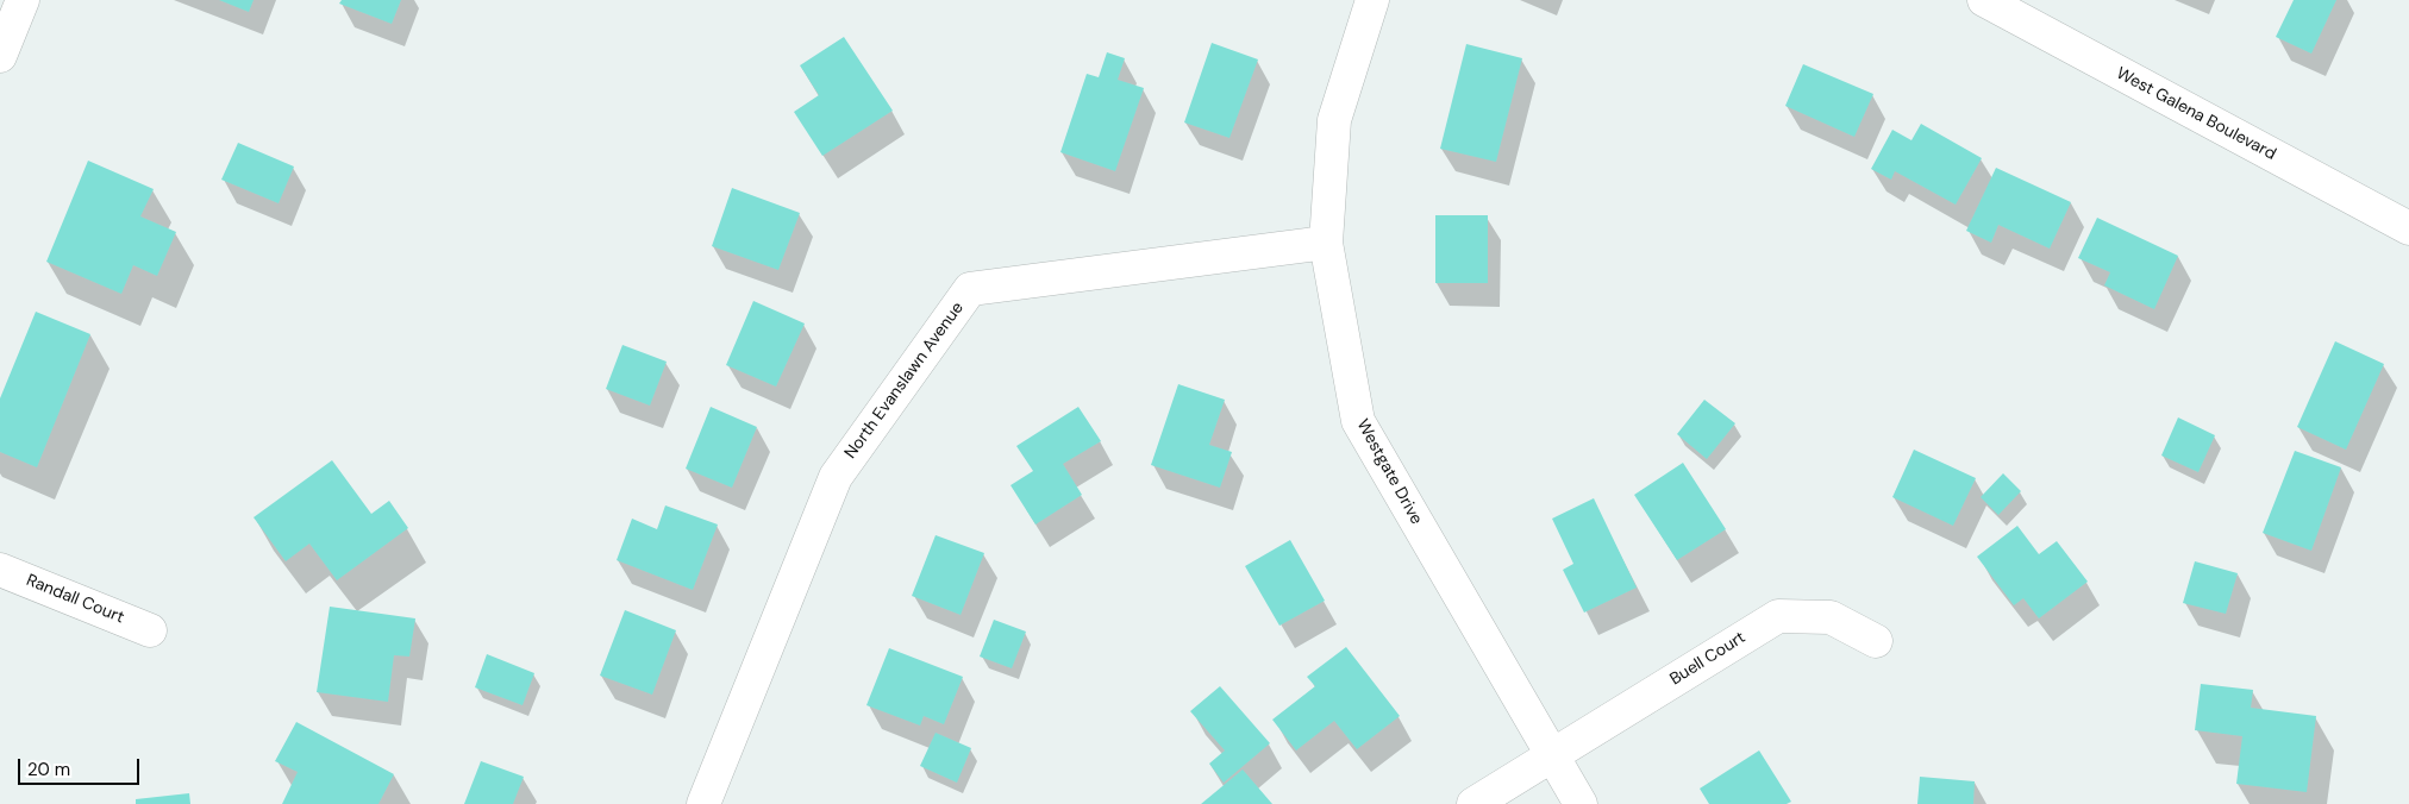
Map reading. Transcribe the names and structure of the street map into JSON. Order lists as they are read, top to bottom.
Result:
{
  "streets": {
    "street": [
      "West Galena Boulevard",
      "North Evanslawn Avenue",
      "Westgate Drive",
      "Randall Court",
      "Buell Court"
    ]
  },
  "crossings": [
    ["North Evanslawn Avenue", "Westgate Drive"],
    ["Westgate Drive", "Buell Court"]
  ],
  "scale_bar": "20 m"
}
